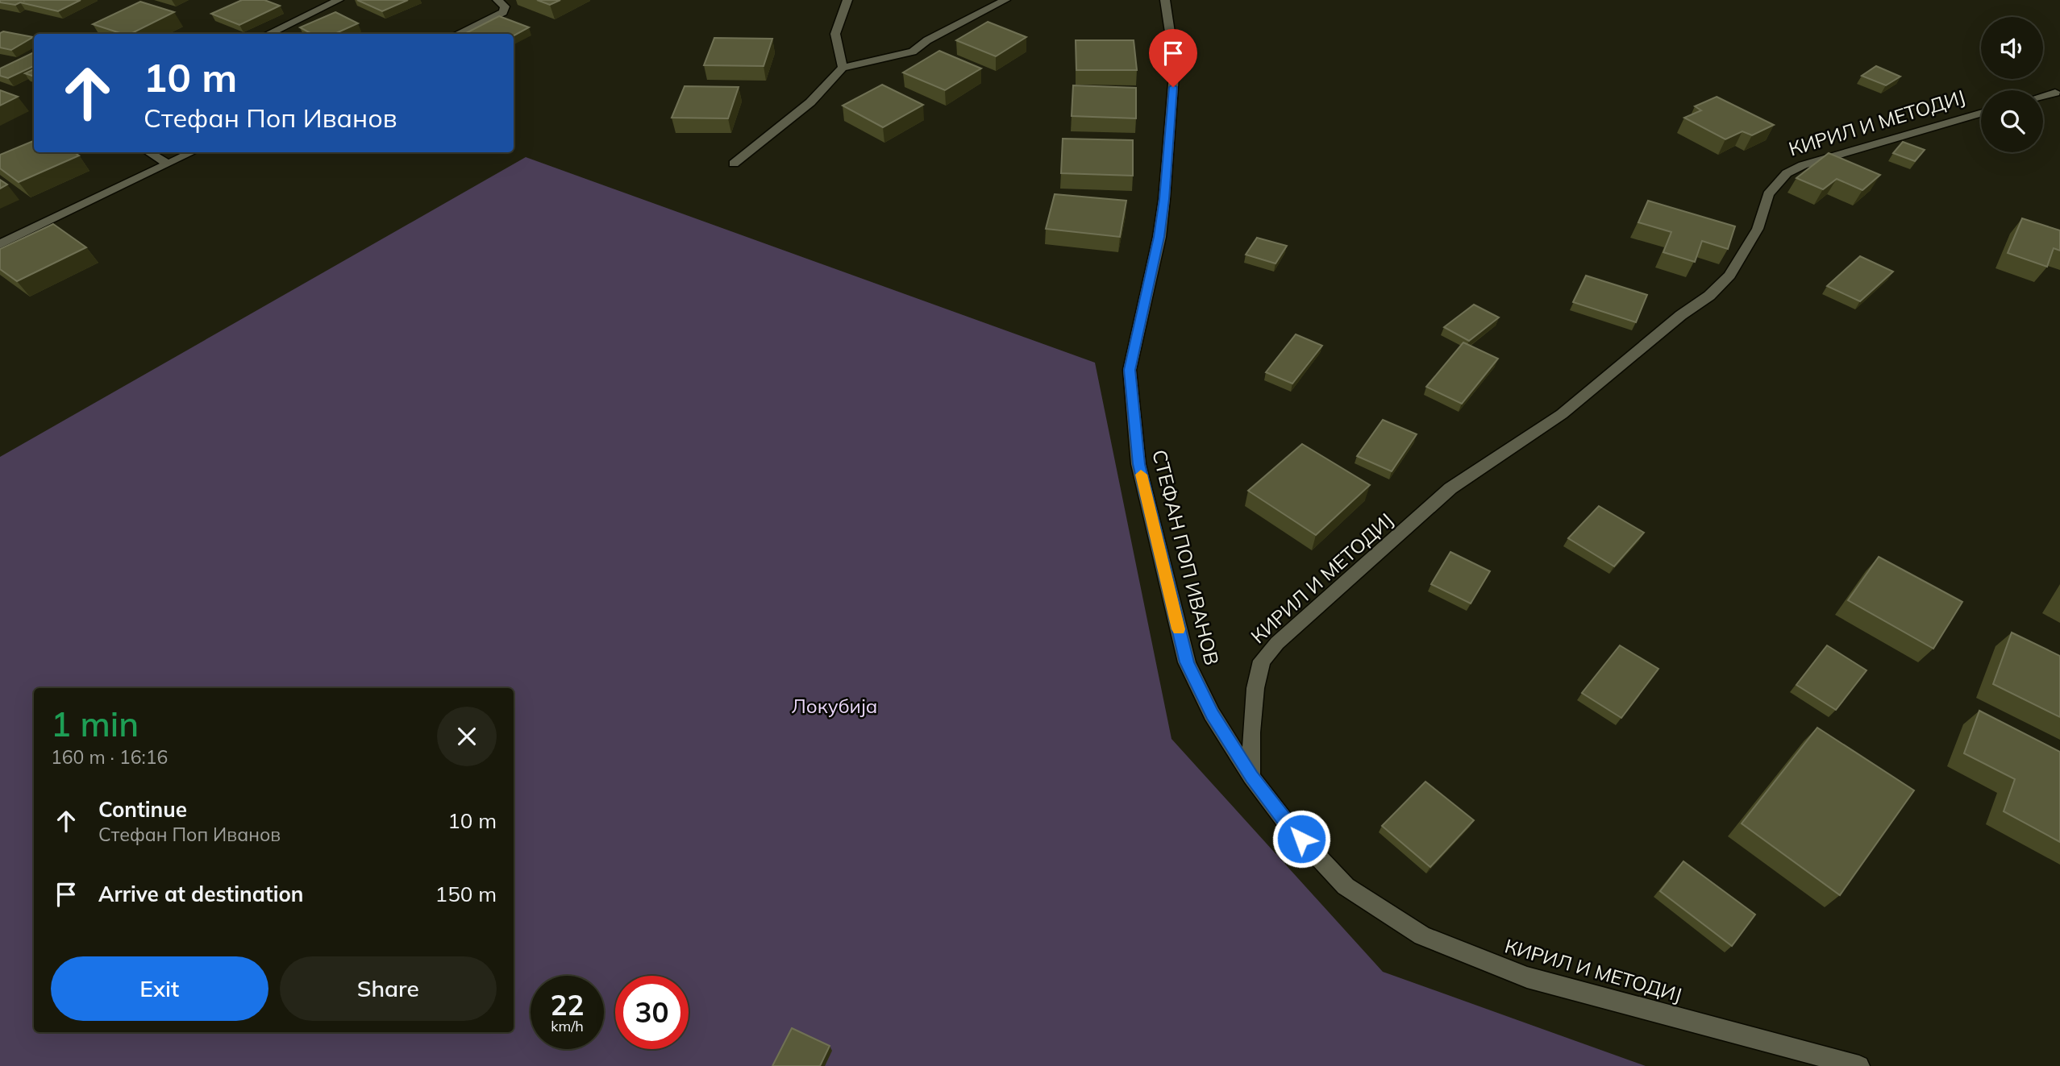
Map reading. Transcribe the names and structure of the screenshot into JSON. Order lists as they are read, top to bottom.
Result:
{
  "streets": {
    "street": ["КИРИЛ И МЕТОДИЈ", "СТЕФАН ПОП ИВАНОВ"]
  },
  "crossings": [
    ["КИРИЛ И МЕТОДИЈ", "СТЕФАН ПОП ИВАНОВ"]
  ],
  "parks": ["Локубија"],
  "page": {
    "turn": ["10 m", "Стефан Поп Иванов"],
    "heading": ["1 min", "160 m · 16:16"],
    "list": [
      {
        "name": "Continue",
        "note": "Стефан Поп Иванов",
        "value": "10 m"
      },
      {
        "name": "Arrive at destination",
        "value": "150 m"
      }
    ],
    "buttons": ["Exit", "Share"],
    "speed": "22 km/h",
    "limit": "30"
  }
}
